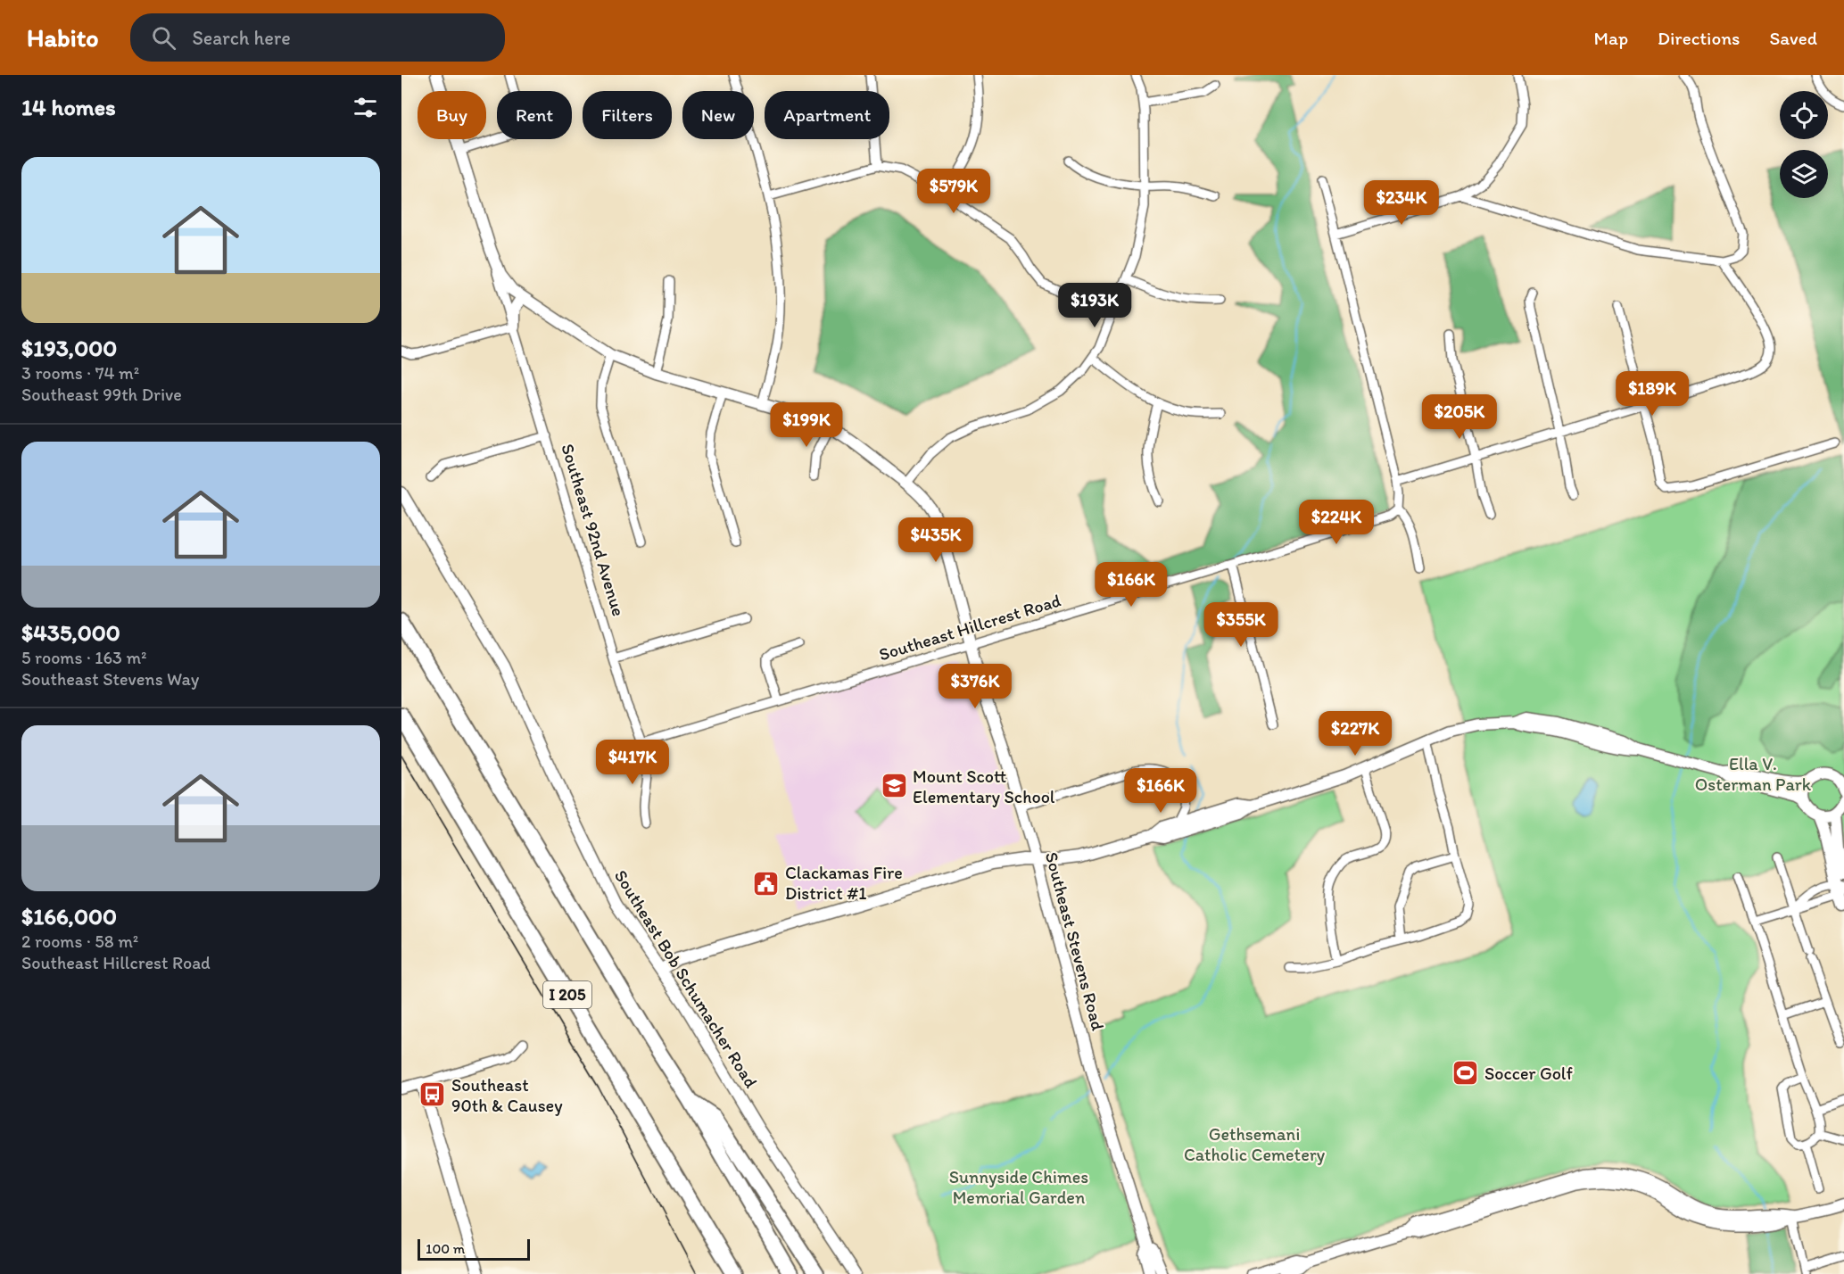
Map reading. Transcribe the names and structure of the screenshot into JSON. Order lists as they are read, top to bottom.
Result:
{
  "streets": {
    "highway": ["I 205"],
    "street": [
      "Southeast 92nd Avenue",
      "Southeast Hillcrest Road",
      "Southeast Stevens Road",
      "Southeast Bob Schumacher Road"
    ]
  },
  "crossings": [
    ["Southeast 92nd Avenue", "Southeast Hillcrest Road"],
    ["Southeast 92nd Avenue", "Southeast Stevens Road"],
    ["Southeast Hillcrest Road", "Southeast Stevens Road"]
  ],
  "parks": ["Ella V. Osterman Park", "Gethsemani Catholic Cemetery", "Sunnyside Chimes Memorial Garden"],
  "places": {
    "school or university": ["Mount Scott Elementary School"],
    "public building": ["Clackamas Fire District #1"],
    "sports": ["Soccer Golf"],
    "bus stop": ["Southeast 90th & Causey"]
  },
  "scale_bar": "100 m",
  "page": {
    "header": "Habito",
    "search": "Search here",
    "nav": ["Map", "Directions", "Saved"],
    "heading": "14 homes",
    "chip": [
      "Buy",
      "Rent",
      "Filters",
      "New",
      "Apartment"
    ],
    "list": [
      {
        "name": "$193,000",
        "note": "3 rooms · 74 m² · Southeast 99th Drive"
      },
      {
        "name": "$435,000",
        "note": "5 rooms · 163 m² · Southeast Stevens Way"
      },
      {
        "name": "$166,000",
        "note": "2 rooms · 58 m² · Southeast Hillcrest Road"
      }
    ],
    "price": [
      "$579K",
      "$234K",
      "$193K",
      "$189K",
      "$205K",
      "$199K",
      "$224K",
      "$435K",
      "$166K",
      "$355K",
      "$376K",
      "$227K",
      "$417K",
      "$166K"
    ],
    "scale": "100 m"
  }
}
